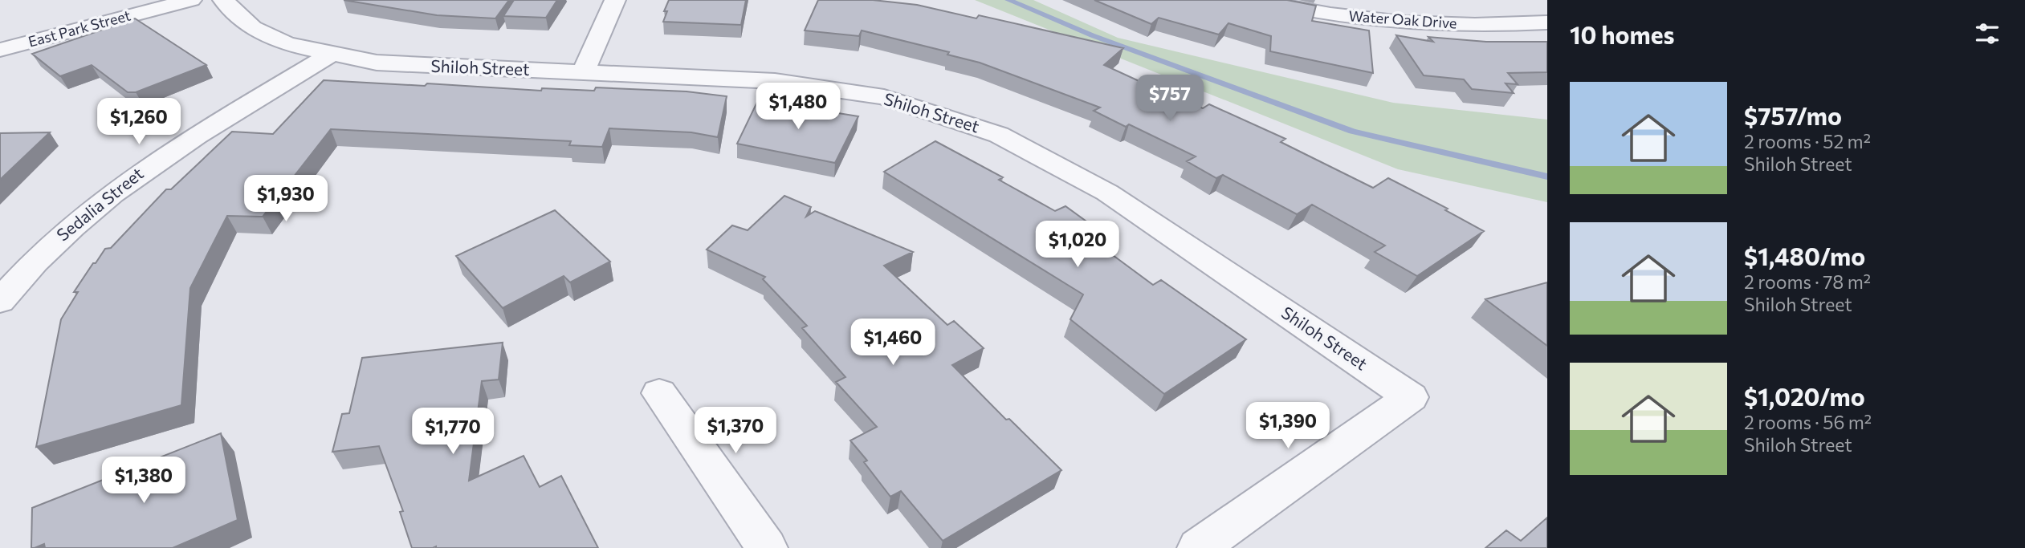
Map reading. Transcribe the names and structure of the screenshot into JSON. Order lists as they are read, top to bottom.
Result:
{
  "streets": {
    "street": [
      "Water Oak Drive",
      "East Park Street",
      "Shiloh Street",
      "Sedalia Street"
    ]
  },
  "crossings": [
    ["Shiloh Street", "Sedalia Street"]
  ],
  "page": {
    "heading": "10 homes",
    "list": [
      {
        "name": "$757/mo",
        "note": "2 rooms · 52 m² · Shiloh Street"
      },
      {
        "name": "$1,480/mo",
        "note": "2 rooms · 78 m² · Shiloh Street"
      },
      {
        "name": "$1,020/mo",
        "note": "2 rooms · 56 m² · Shiloh Street"
      }
    ],
    "price": [
      "$757",
      "$1,480",
      "$1,260",
      "$1,930",
      "$1,020",
      "$1,460",
      "$1,390",
      "$1,370",
      "$1,770",
      "$1,380"
    ]
  }
}
